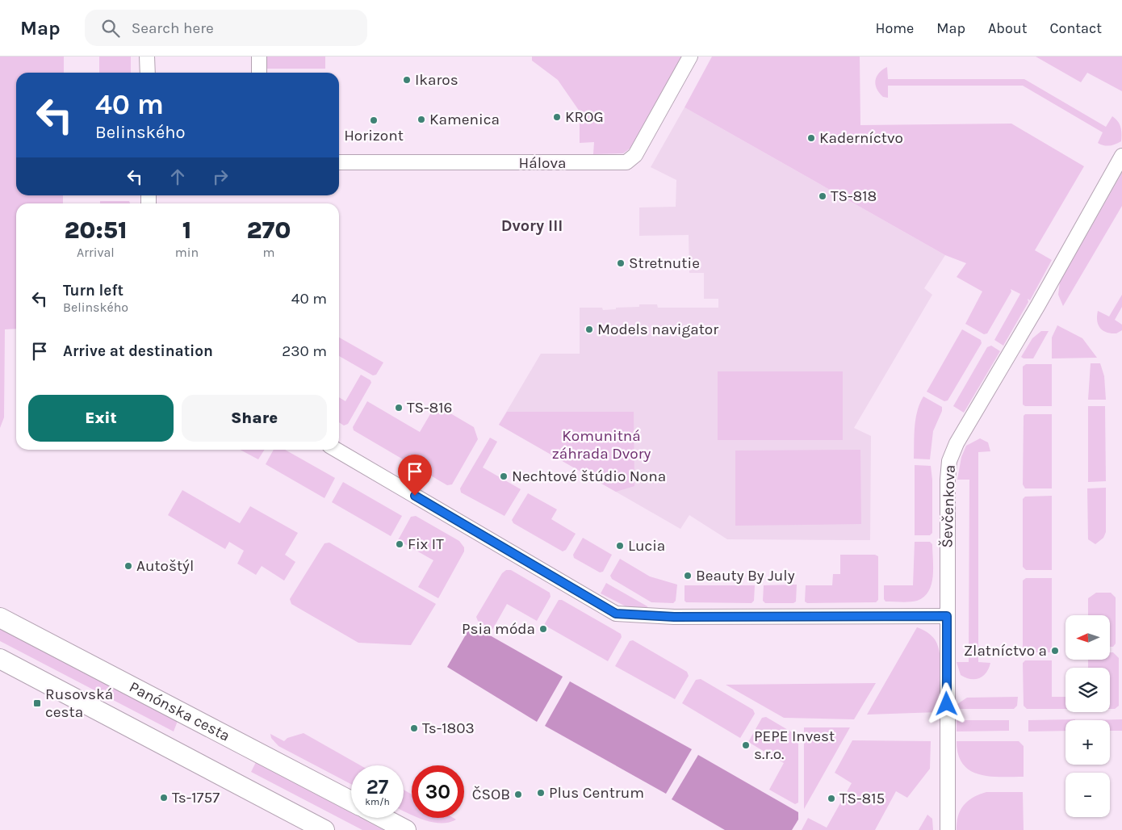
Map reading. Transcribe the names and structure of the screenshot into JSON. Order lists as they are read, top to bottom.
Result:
{
  "streets": {
    "main road": ["Panónska cesta"],
    "street": ["Hálova", "Ševčenkova"]
  },
  "districts": ["Dvory III"],
  "parks": ["Komunitná záhrada Dvory"],
  "places": {
    "other": [
      "Ikaros",
      "KROG",
      "Kamenica",
      "Horizont",
      "Kaderníctvo",
      "TS-818",
      "Stretnutie",
      "Models navigator",
      "TS-816",
      "Nechtové štúdio Nona",
      "Fix IT",
      "Lucia",
      "Autoštýl",
      "Beauty By July",
      "Psia móda",
      "Zlatníctvo a",
      "Ts-1803",
      "PEPE Invest s.r.o.",
      "Plus Centrum",
      "ČSOB",
      "Ts-1757",
      "TS-815"
    ],
    "transit": ["Rusovská cesta"]
  },
  "north": "left",
  "page": {
    "header": "Map",
    "search": "Search here",
    "nav": [
      "Home",
      "Map",
      "About",
      "Contact"
    ],
    "turn": ["40 m", "Belinského"],
    "eta": [
      "20:51",
      "Arrival",
      "1",
      "min",
      "270",
      "m"
    ],
    "list": [
      {
        "name": "Turn left",
        "note": "Belinského",
        "value": "40 m"
      },
      {
        "name": "Arrive at destination",
        "value": "230 m"
      }
    ],
    "buttons": ["Exit", "Share"],
    "map_buttons": ["+", "−"],
    "speed": "27 km/h",
    "limit": "30"
  }
}
